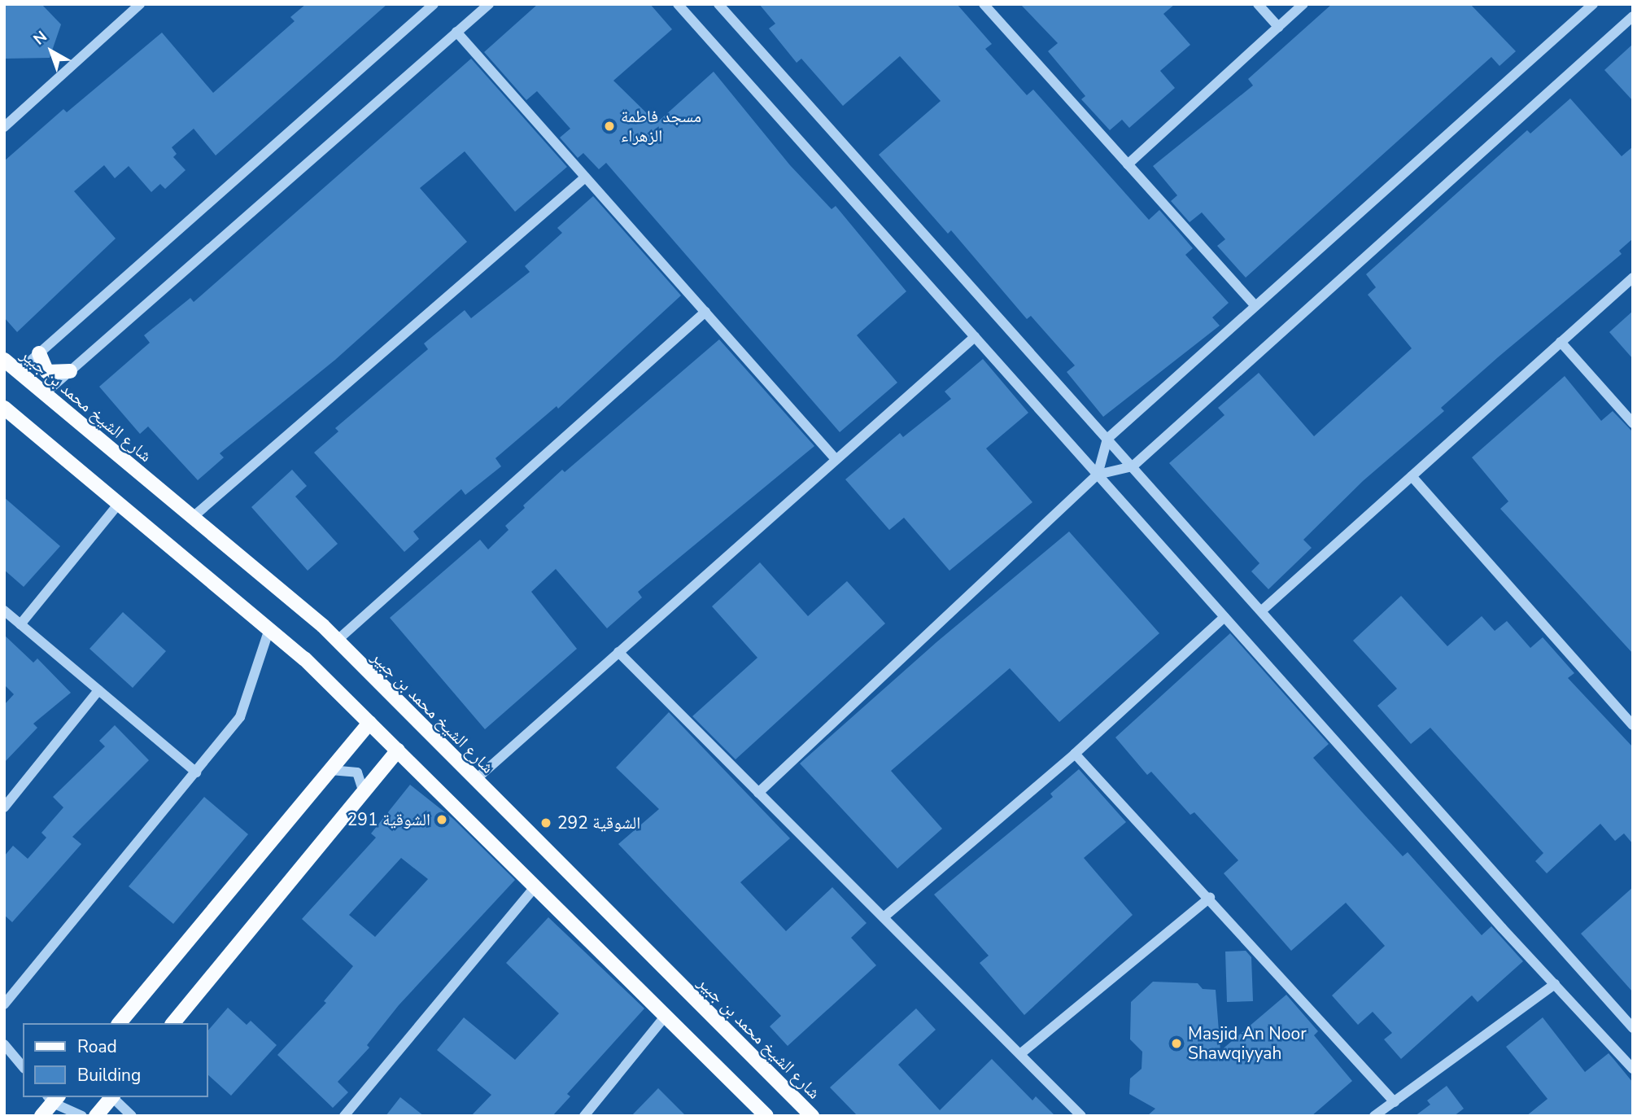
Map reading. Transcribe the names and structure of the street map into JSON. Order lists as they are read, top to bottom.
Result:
{
  "streets": {
    "main road": ["شارع الشيخ محمد بن جبير"]
  },
  "places": [
    "مسجد فاطمة الزهراء",
    "الشوقية 291",
    "الشوقية 292",
    "Masjid An Noor Shawqiyyah"
  ],
  "legend": ["Road", "Building"],
  "north": "top left"
}
